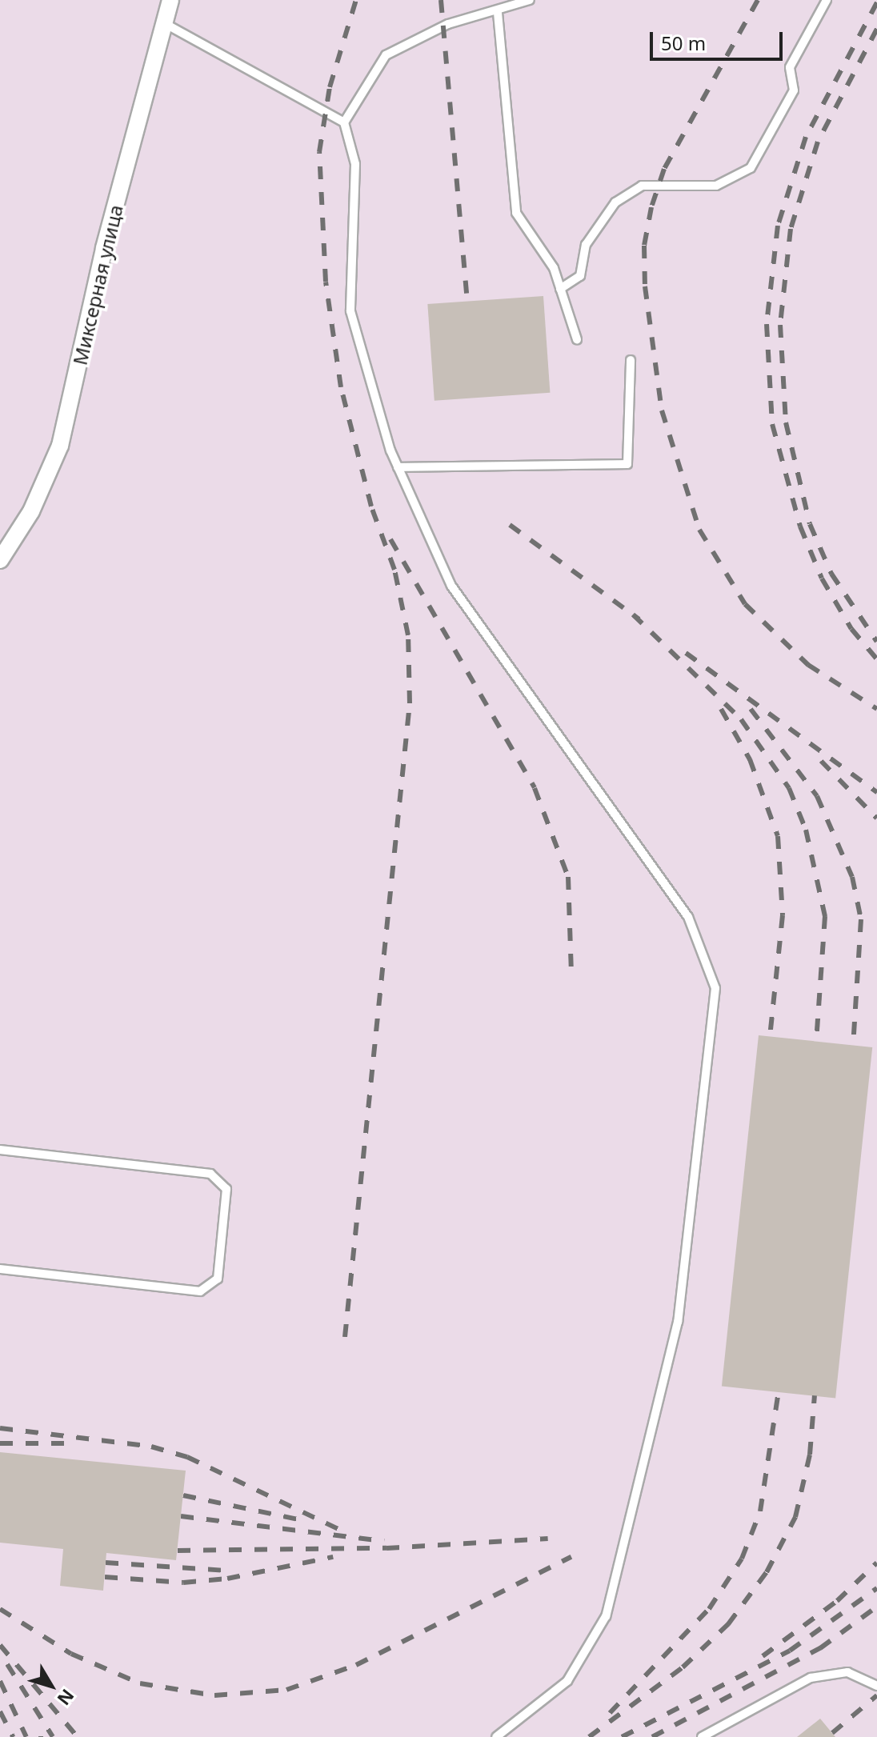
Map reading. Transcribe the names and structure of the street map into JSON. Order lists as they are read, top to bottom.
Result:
{
  "streets": {
    "street": ["Миксерная улица"]
  },
  "scale_bar": "50 m",
  "north": "bottom right"
}
